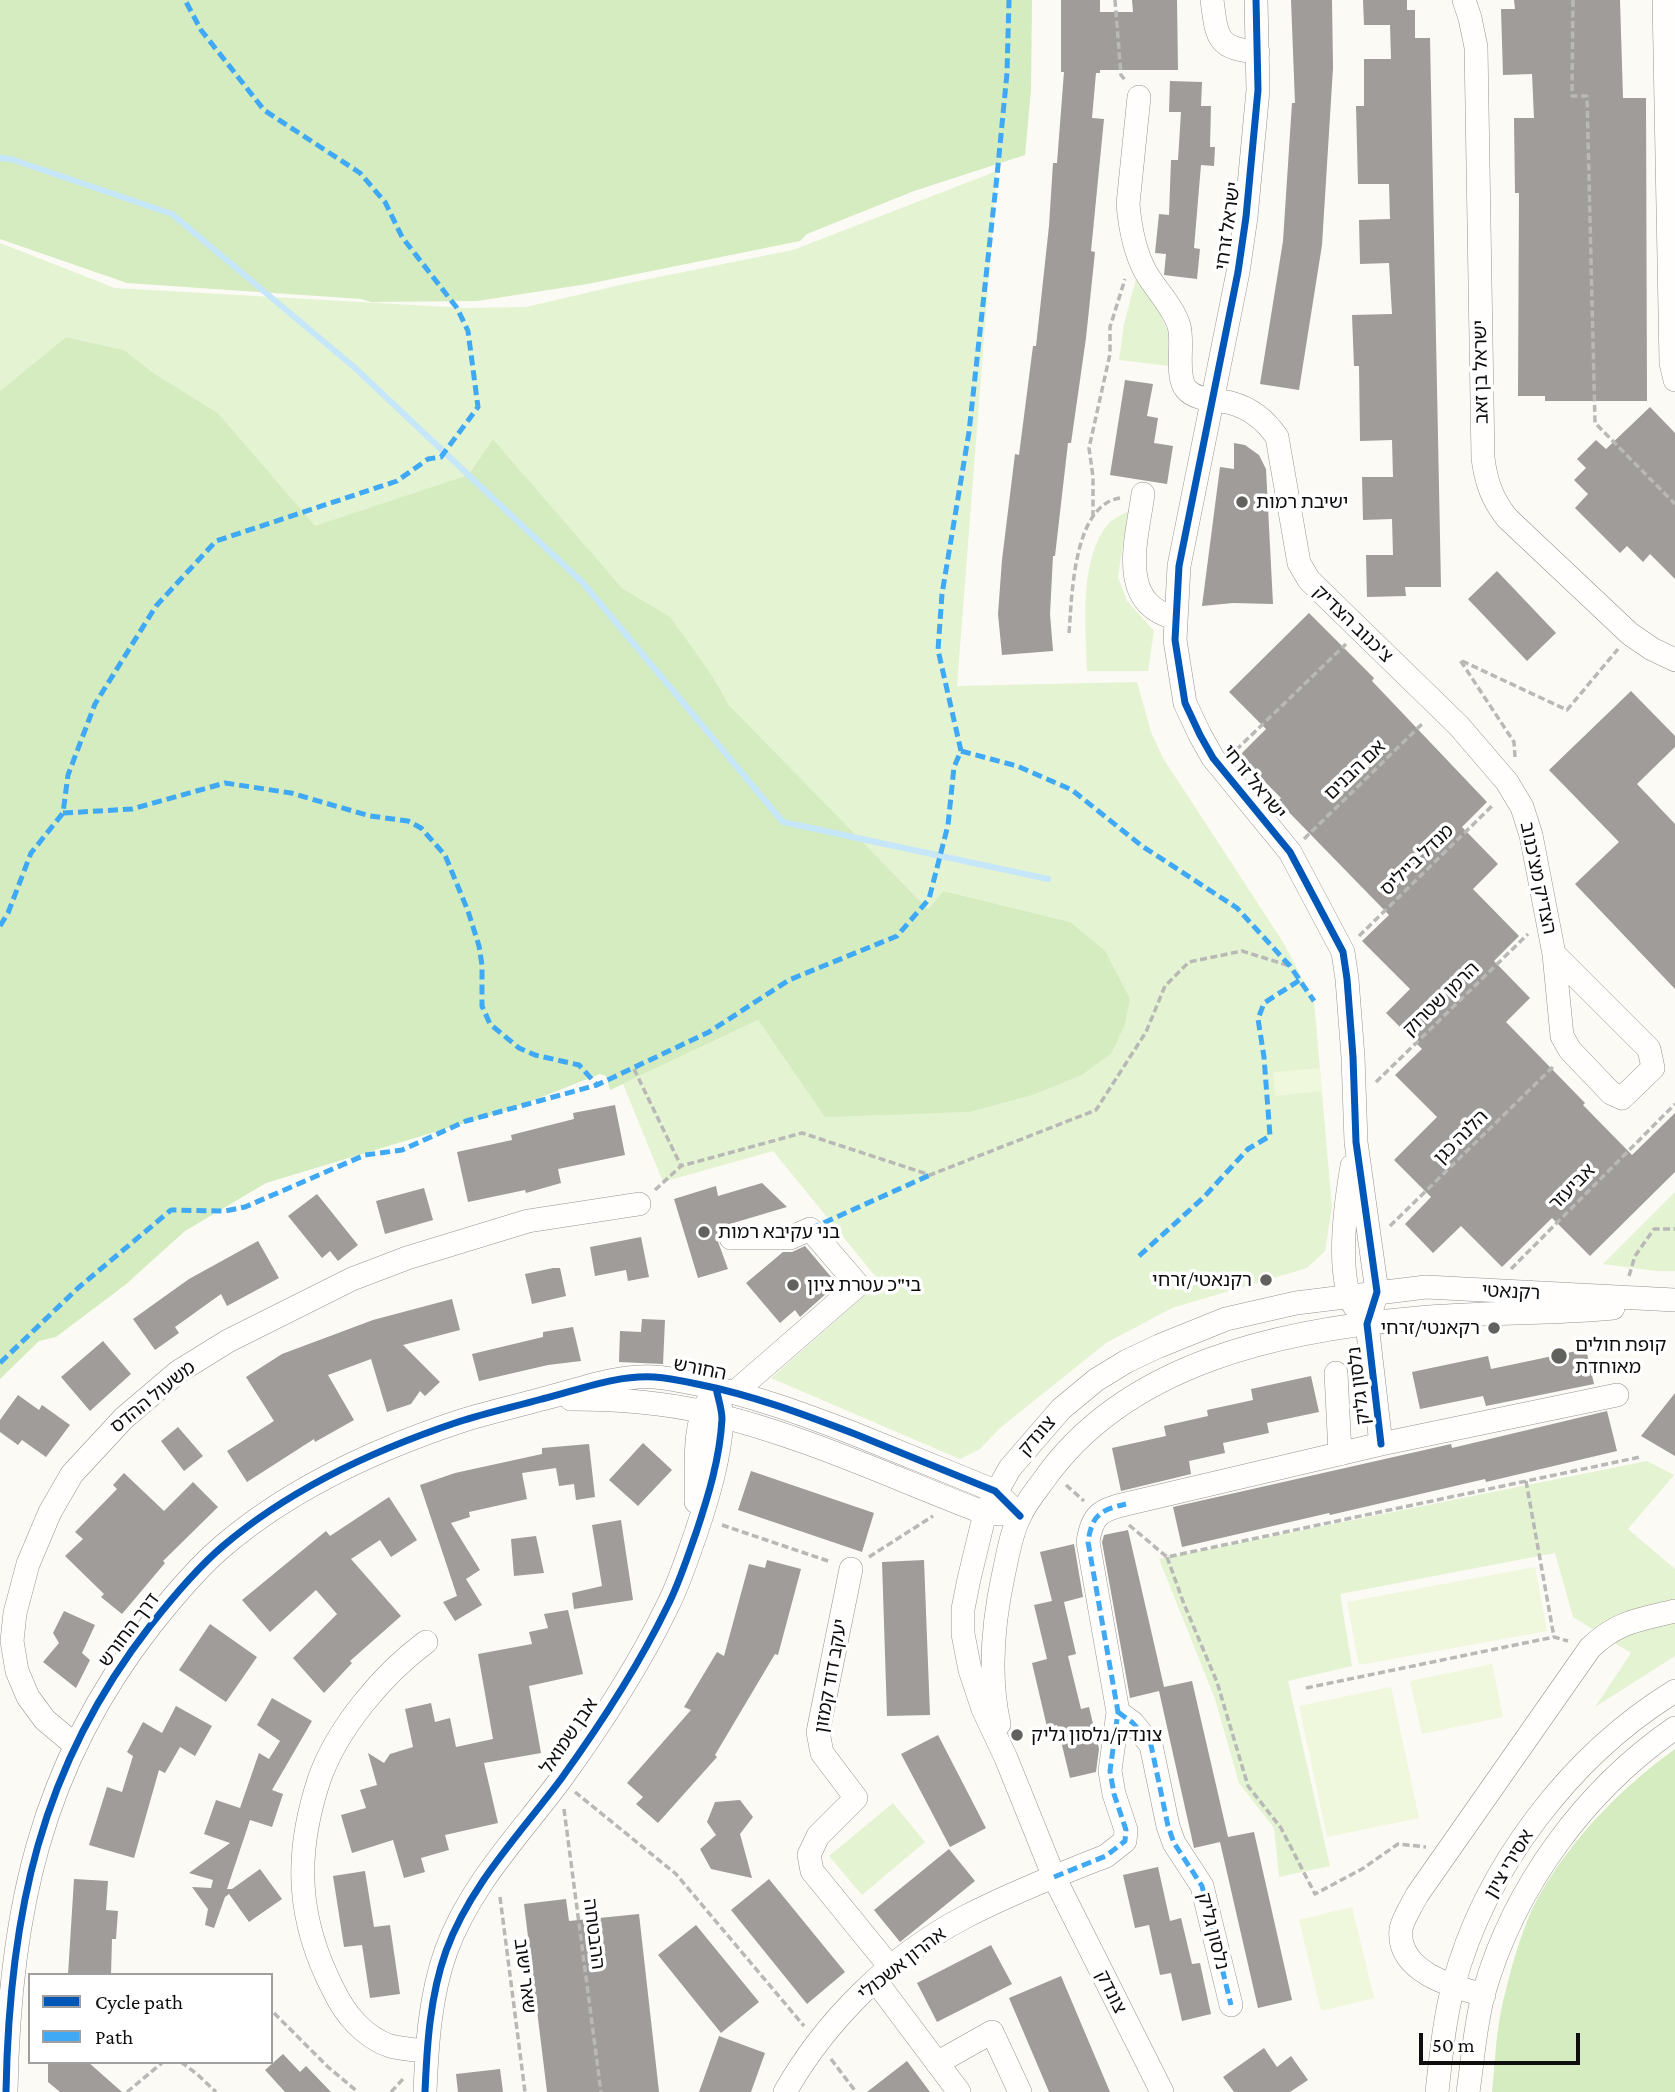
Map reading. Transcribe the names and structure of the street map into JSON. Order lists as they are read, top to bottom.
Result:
{
  "streets": {
    "street": [
      "ישראל זרחי",
      "ישראל בן זאב",
      "צ'כנוב הצדיק",
      "הצדיק מצ'כנוב",
      "רקנאטי",
      "החורש",
      "נלסון גליק",
      "משעול ההדס",
      "צונדק",
      "דרך החורש",
      "יעקב דוד קמזון",
      "אבן שמואל",
      "אסירי ציון",
      "אהרון אשכולי"
    ],
    "path": [
      "אם הבנים",
      "מנדל בייליס",
      "הרמן שטרוק",
      "הלנה כגן",
      "אביעזר",
      "ההבטחה",
      "שאר ישוב"
    ]
  },
  "crossings": [
    ["ישראל זרחי", "צ'כנוב הצדיק"],
    ["ישראל זרחי", "אם הבנים"],
    ["ישראל זרחי", "מנדל בייליס"],
    ["ישראל זרחי", "הרמן שטרוק"],
    ["ישראל זרחי", "הלנה כגן"],
    ["ישראל זרחי", "רקנאטי"],
    ["ישראל זרחי", "נלסון גליק"],
    ["ישראל זרחי", "צונדק"],
    ["צ'כנוב הצדיק", "אם הבנים"],
    ["צ'כנוב הצדיק", "הצדיק מצ'כנוב"],
    ["אם הבנים", "הצדיק מצ'כנוב"],
    ["מנדל בייליס", "הצדיק מצ'כנוב"],
    ["הצדיק מצ'כנוב", "הרמן שטרוק"],
    ["הצדיק מצ'כנוב", "הלנה כגן"],
    ["אביעזר", "רקנאטי"],
    ["רקנאטי", "נלסון גליק"],
    ["רקנאטי", "צונדק"],
    ["החורש", "צונדק"],
    ["החורש", "דרך החורש"],
    ["החורש", "אבן שמואל"],
    ["נלסון גליק", "צונדק"],
    ["משעול ההדס", "דרך החורש"],
    ["צונדק", "אהרון אשכולי"],
    ["יעקב דוד קמזון", "אהרון אשכולי"],
    ["אבן שמואל", "ההבטחה"],
    ["אבן שמואל", "שאר ישוב"]
  ],
  "places": [
    "ישיבת רמות",
    "בני עקיבא רמות",
    "רקנאטי/זרחי",
    "בי\"כ עטרת ציון",
    "רקאנטי/זרחי",
    "קופת חולים מאוחדת",
    "צונדק/נלסון גליק"
  ],
  "legend": ["Cycle path", "Path"],
  "scale_bar": "50 m"
}
